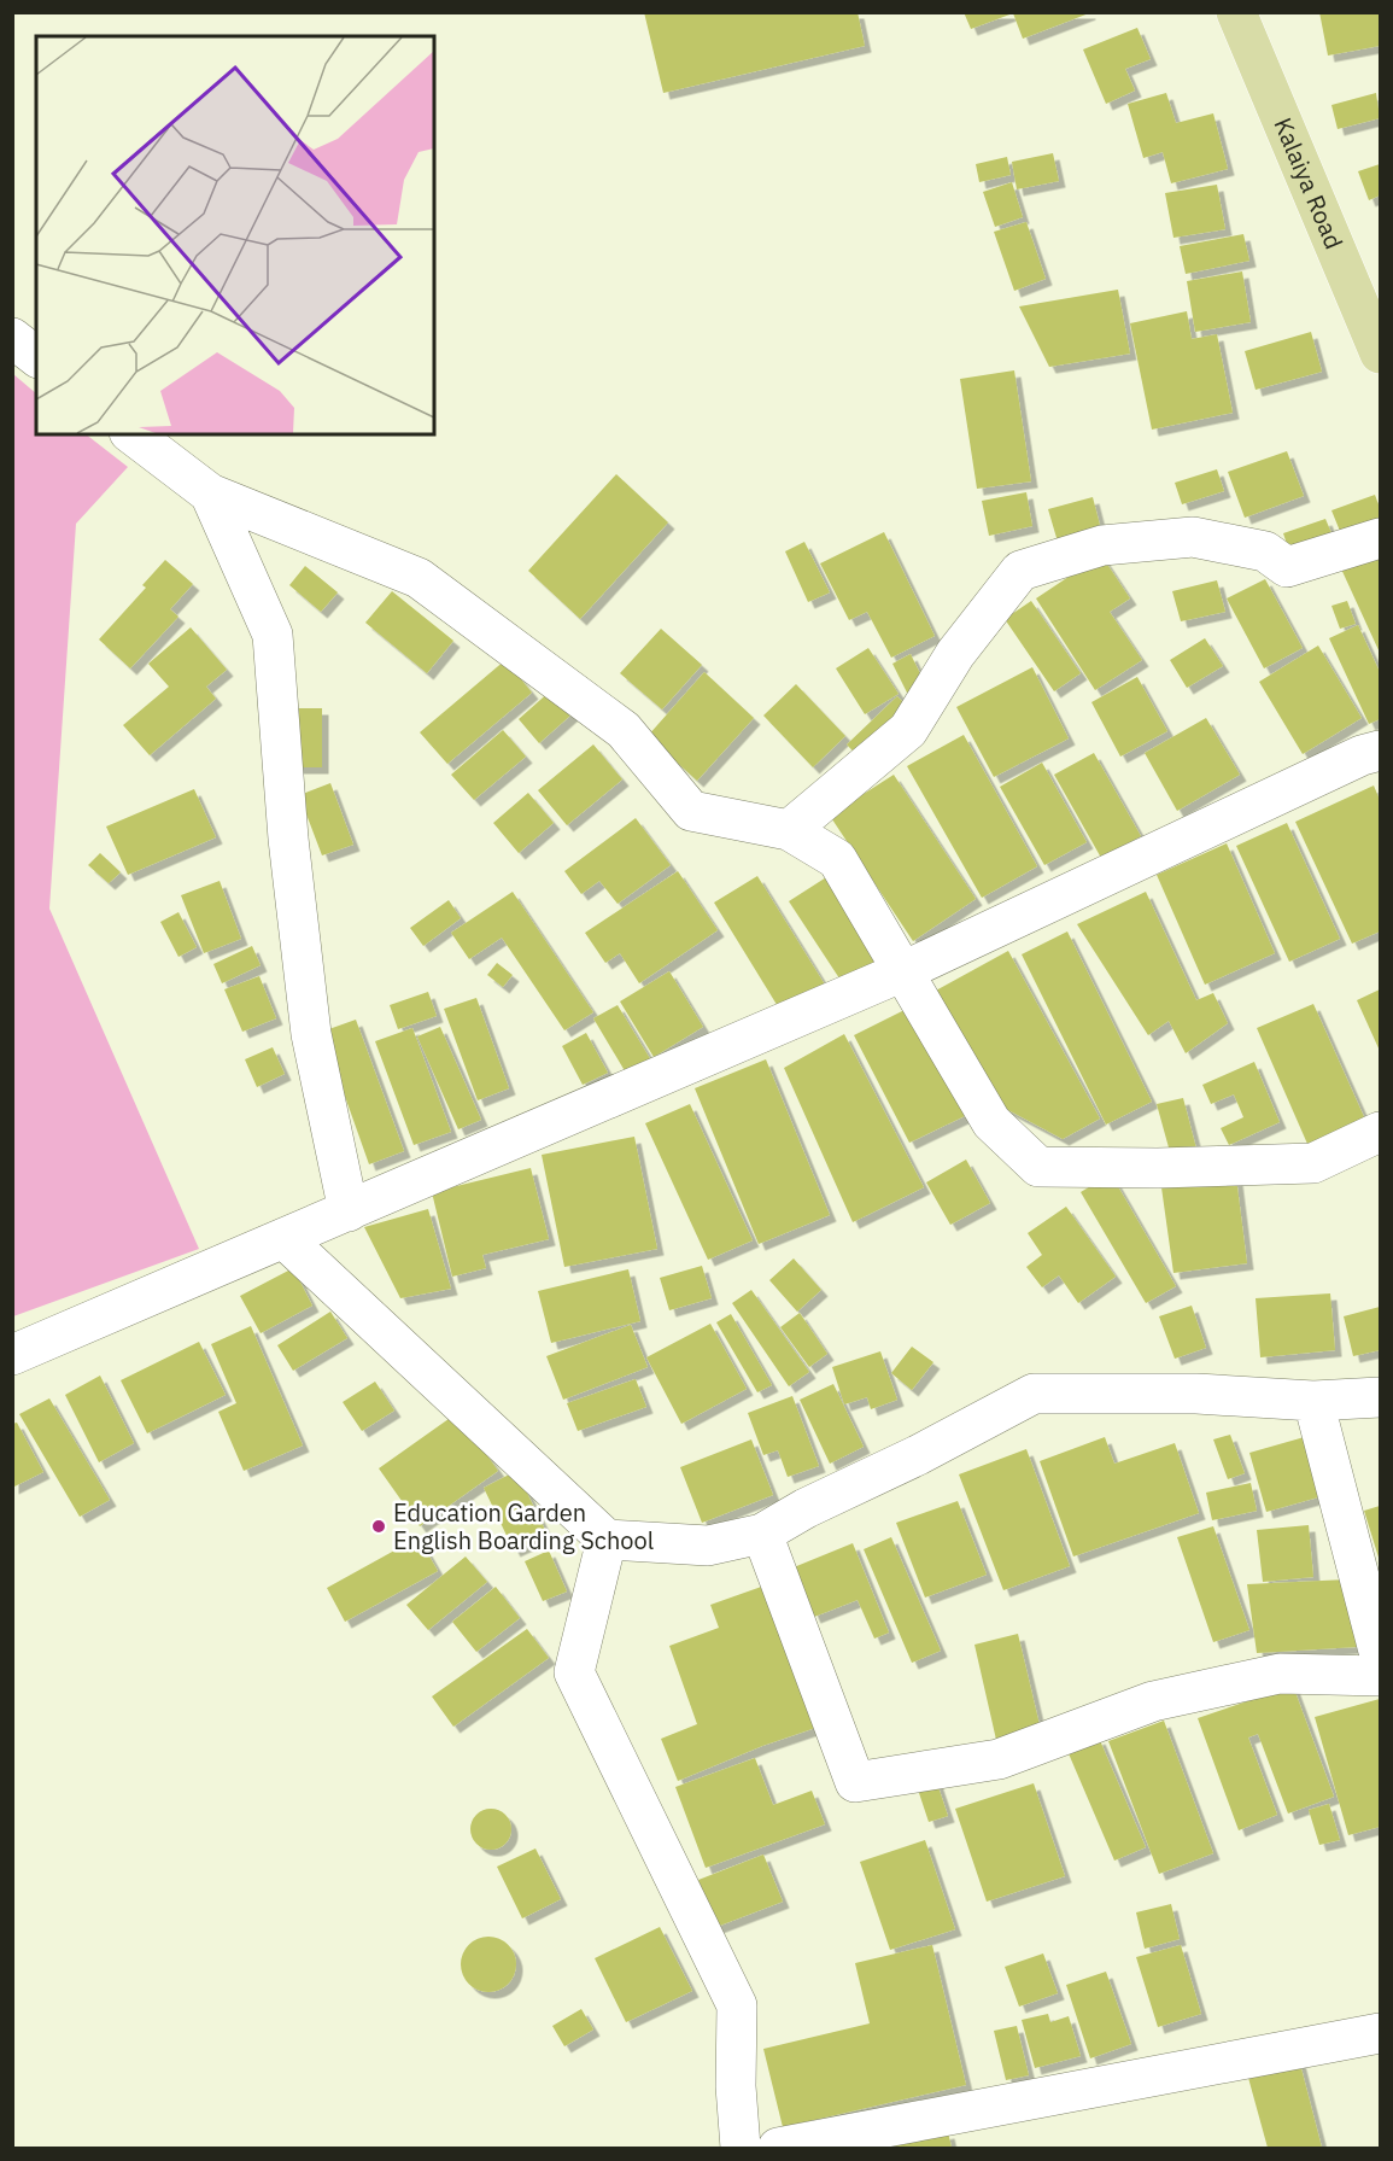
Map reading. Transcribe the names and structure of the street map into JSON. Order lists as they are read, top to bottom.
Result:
{
  "streets": {
    "main road": ["Kalaiya Road"]
  },
  "places": ["Education Garden English Boarding School"]
}
